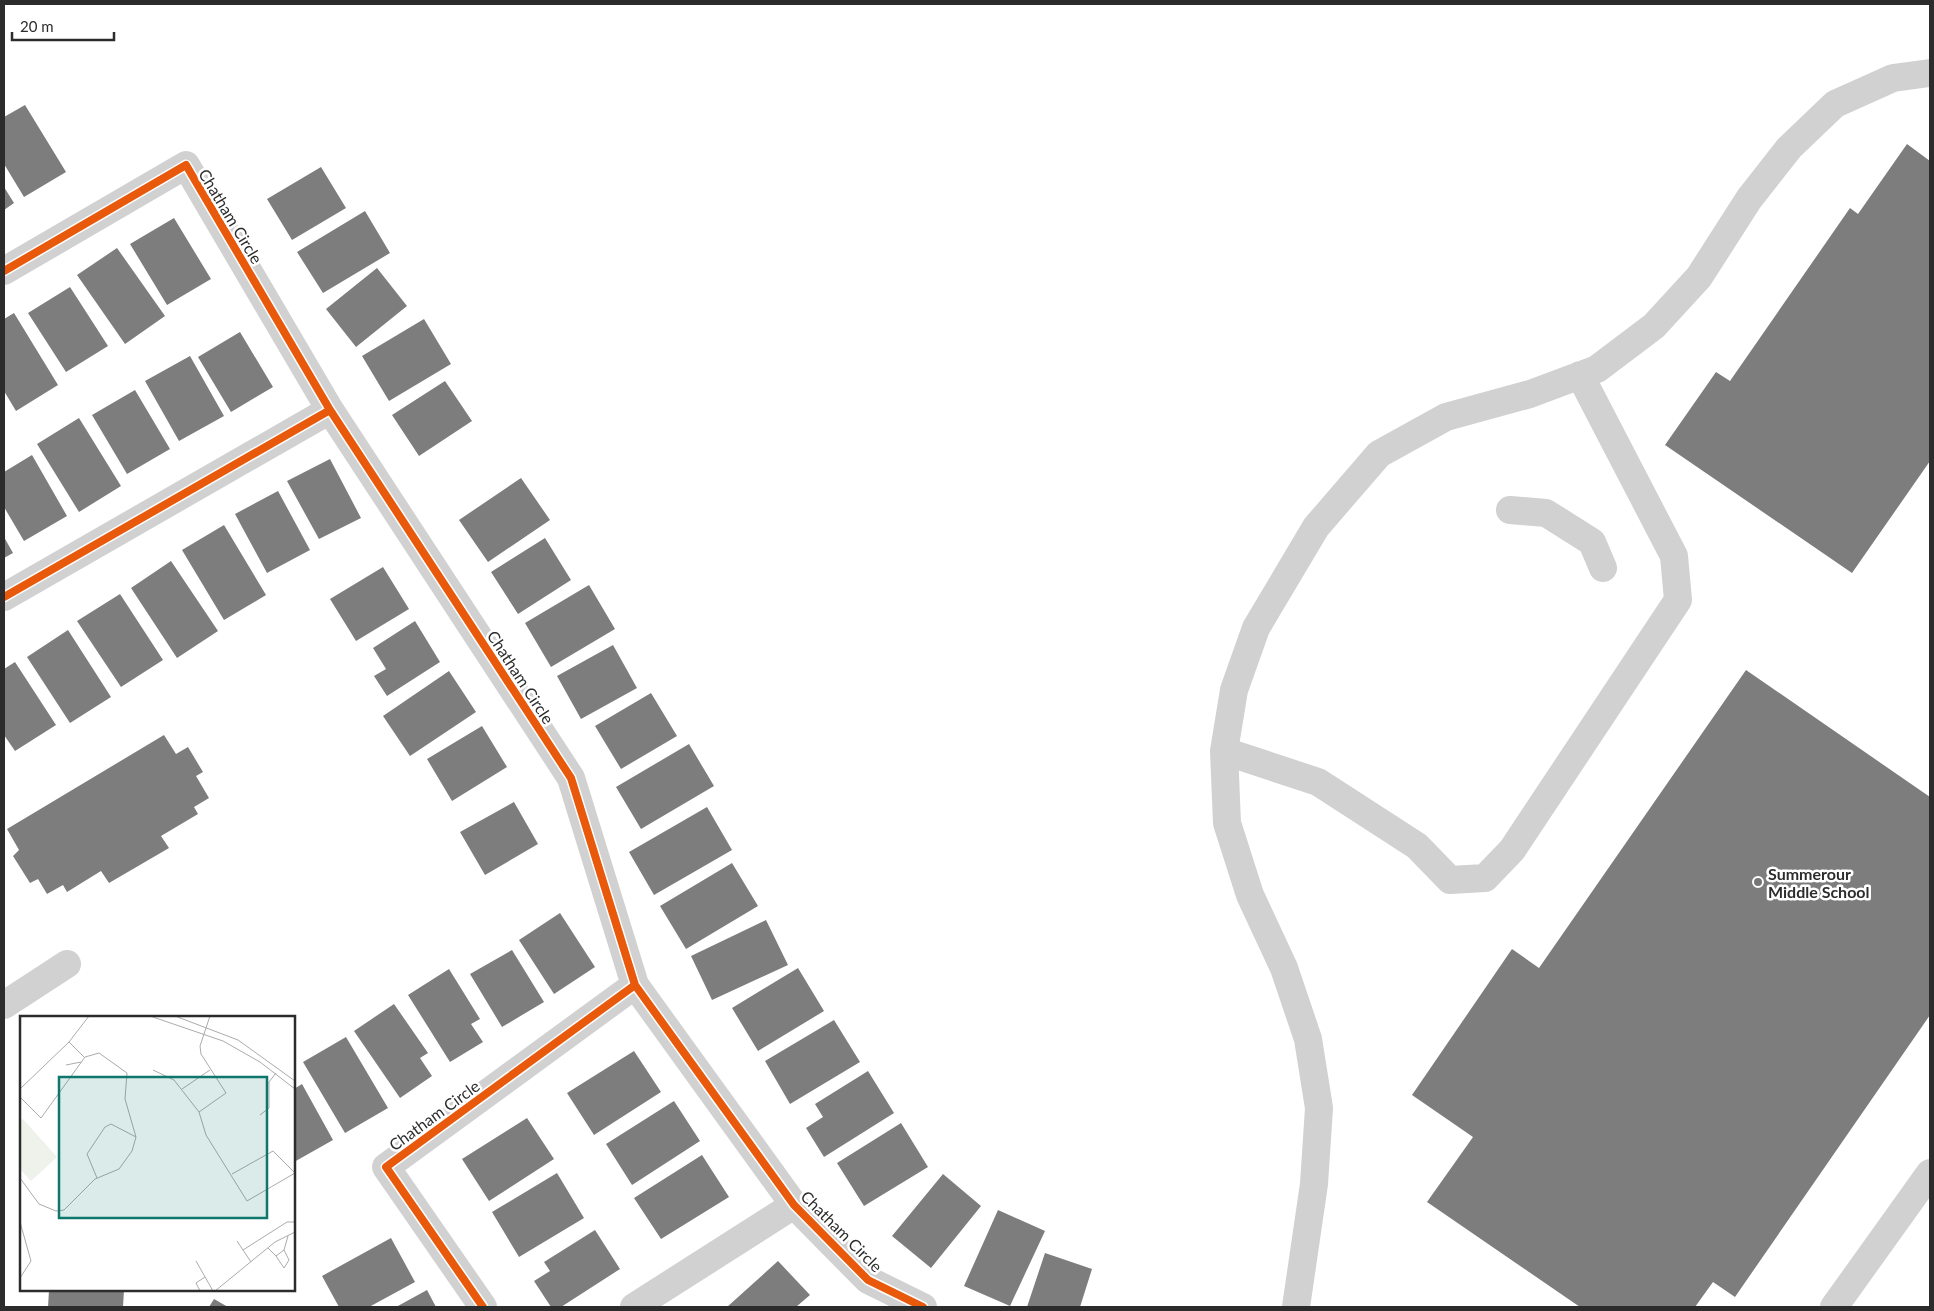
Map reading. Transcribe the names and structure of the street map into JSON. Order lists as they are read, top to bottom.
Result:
{
  "streets": {
    "street": ["Chatham Circle"]
  },
  "places": ["Summerour Middle School"],
  "scale_bar": "20 m"
}
